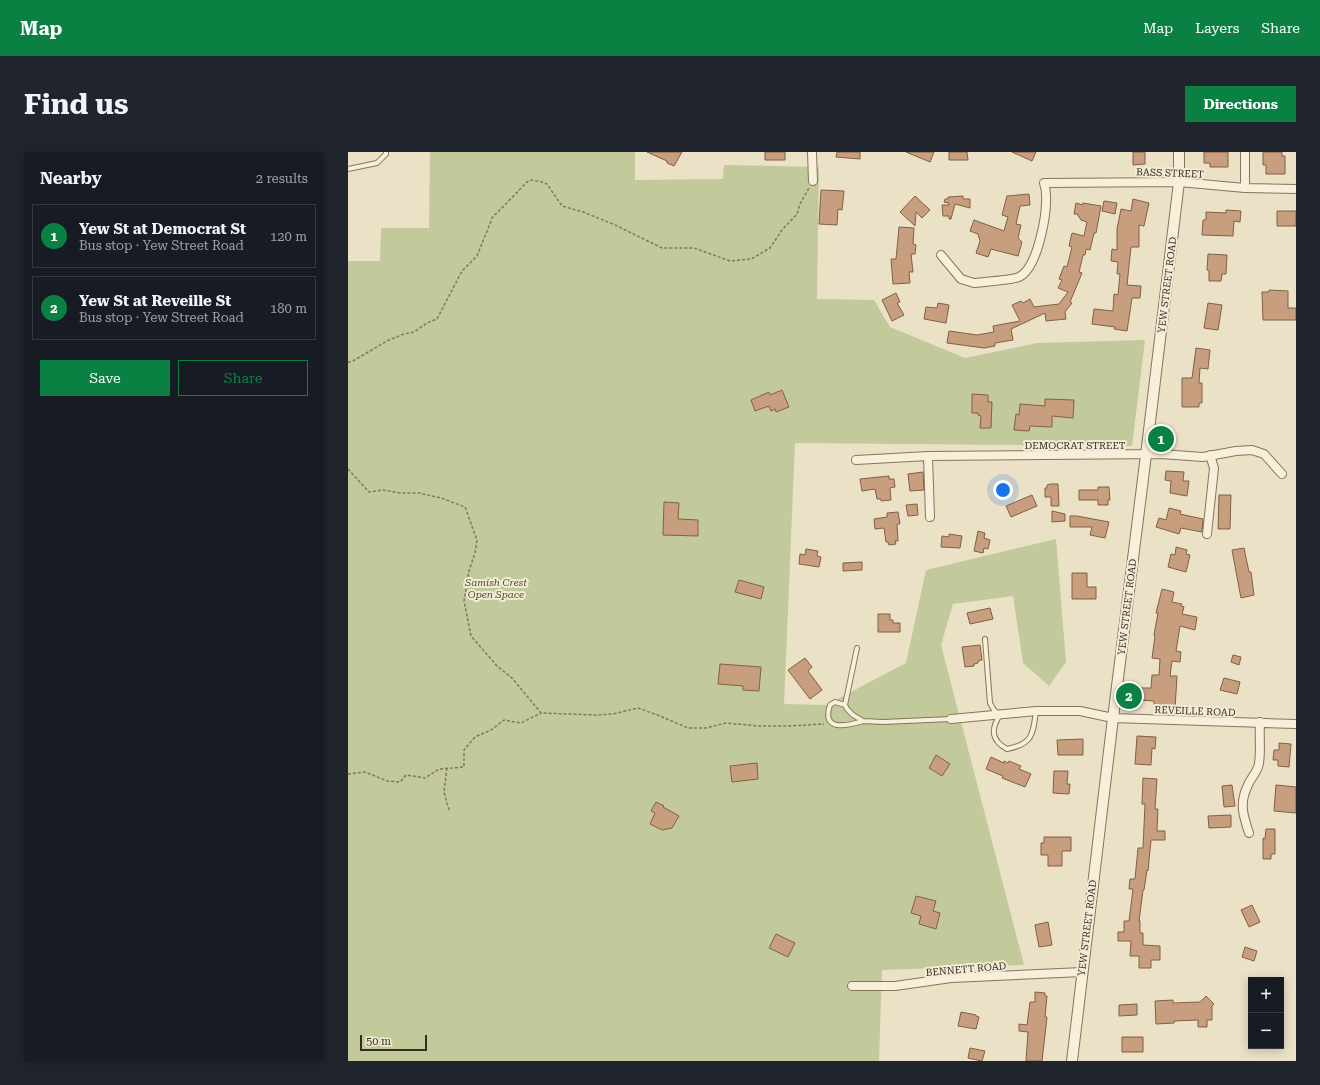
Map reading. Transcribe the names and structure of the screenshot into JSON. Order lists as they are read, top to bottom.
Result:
{
  "streets": {
    "street": [
      "BASS STREET",
      "YEW STREET ROAD",
      "DEMOCRAT STREET",
      "REVEILLE ROAD",
      "BENNETT ROAD"
    ]
  },
  "crossings": [
    ["BASS STREET", "YEW STREET ROAD"],
    ["YEW STREET ROAD", "DEMOCRAT STREET"],
    ["YEW STREET ROAD", "REVEILLE ROAD"],
    ["YEW STREET ROAD", "BENNETT ROAD"]
  ],
  "parks": ["Samish Crest Open Space"],
  "scale_bar": "50 m",
  "page": {
    "header": "Map",
    "nav": ["Map", "Layers", "Share"],
    "buttons": [
      "Directions",
      ["Save", "Share"]
    ],
    "title": "Find us",
    "heading": ["Nearby", "2 results"],
    "list": [
      {
        "mark": "1",
        "name": "Yew St at Democrat St",
        "note": "Bus stop · Yew Street Road",
        "value": "120 m"
      },
      {
        "mark": "2",
        "name": "Yew St at Reveille St",
        "note": "Bus stop · Yew Street Road",
        "value": "180 m"
      }
    ],
    "pins": ["1", "2"],
    "map_buttons": ["+", "−"],
    "scale": "50 m"
  }
}
